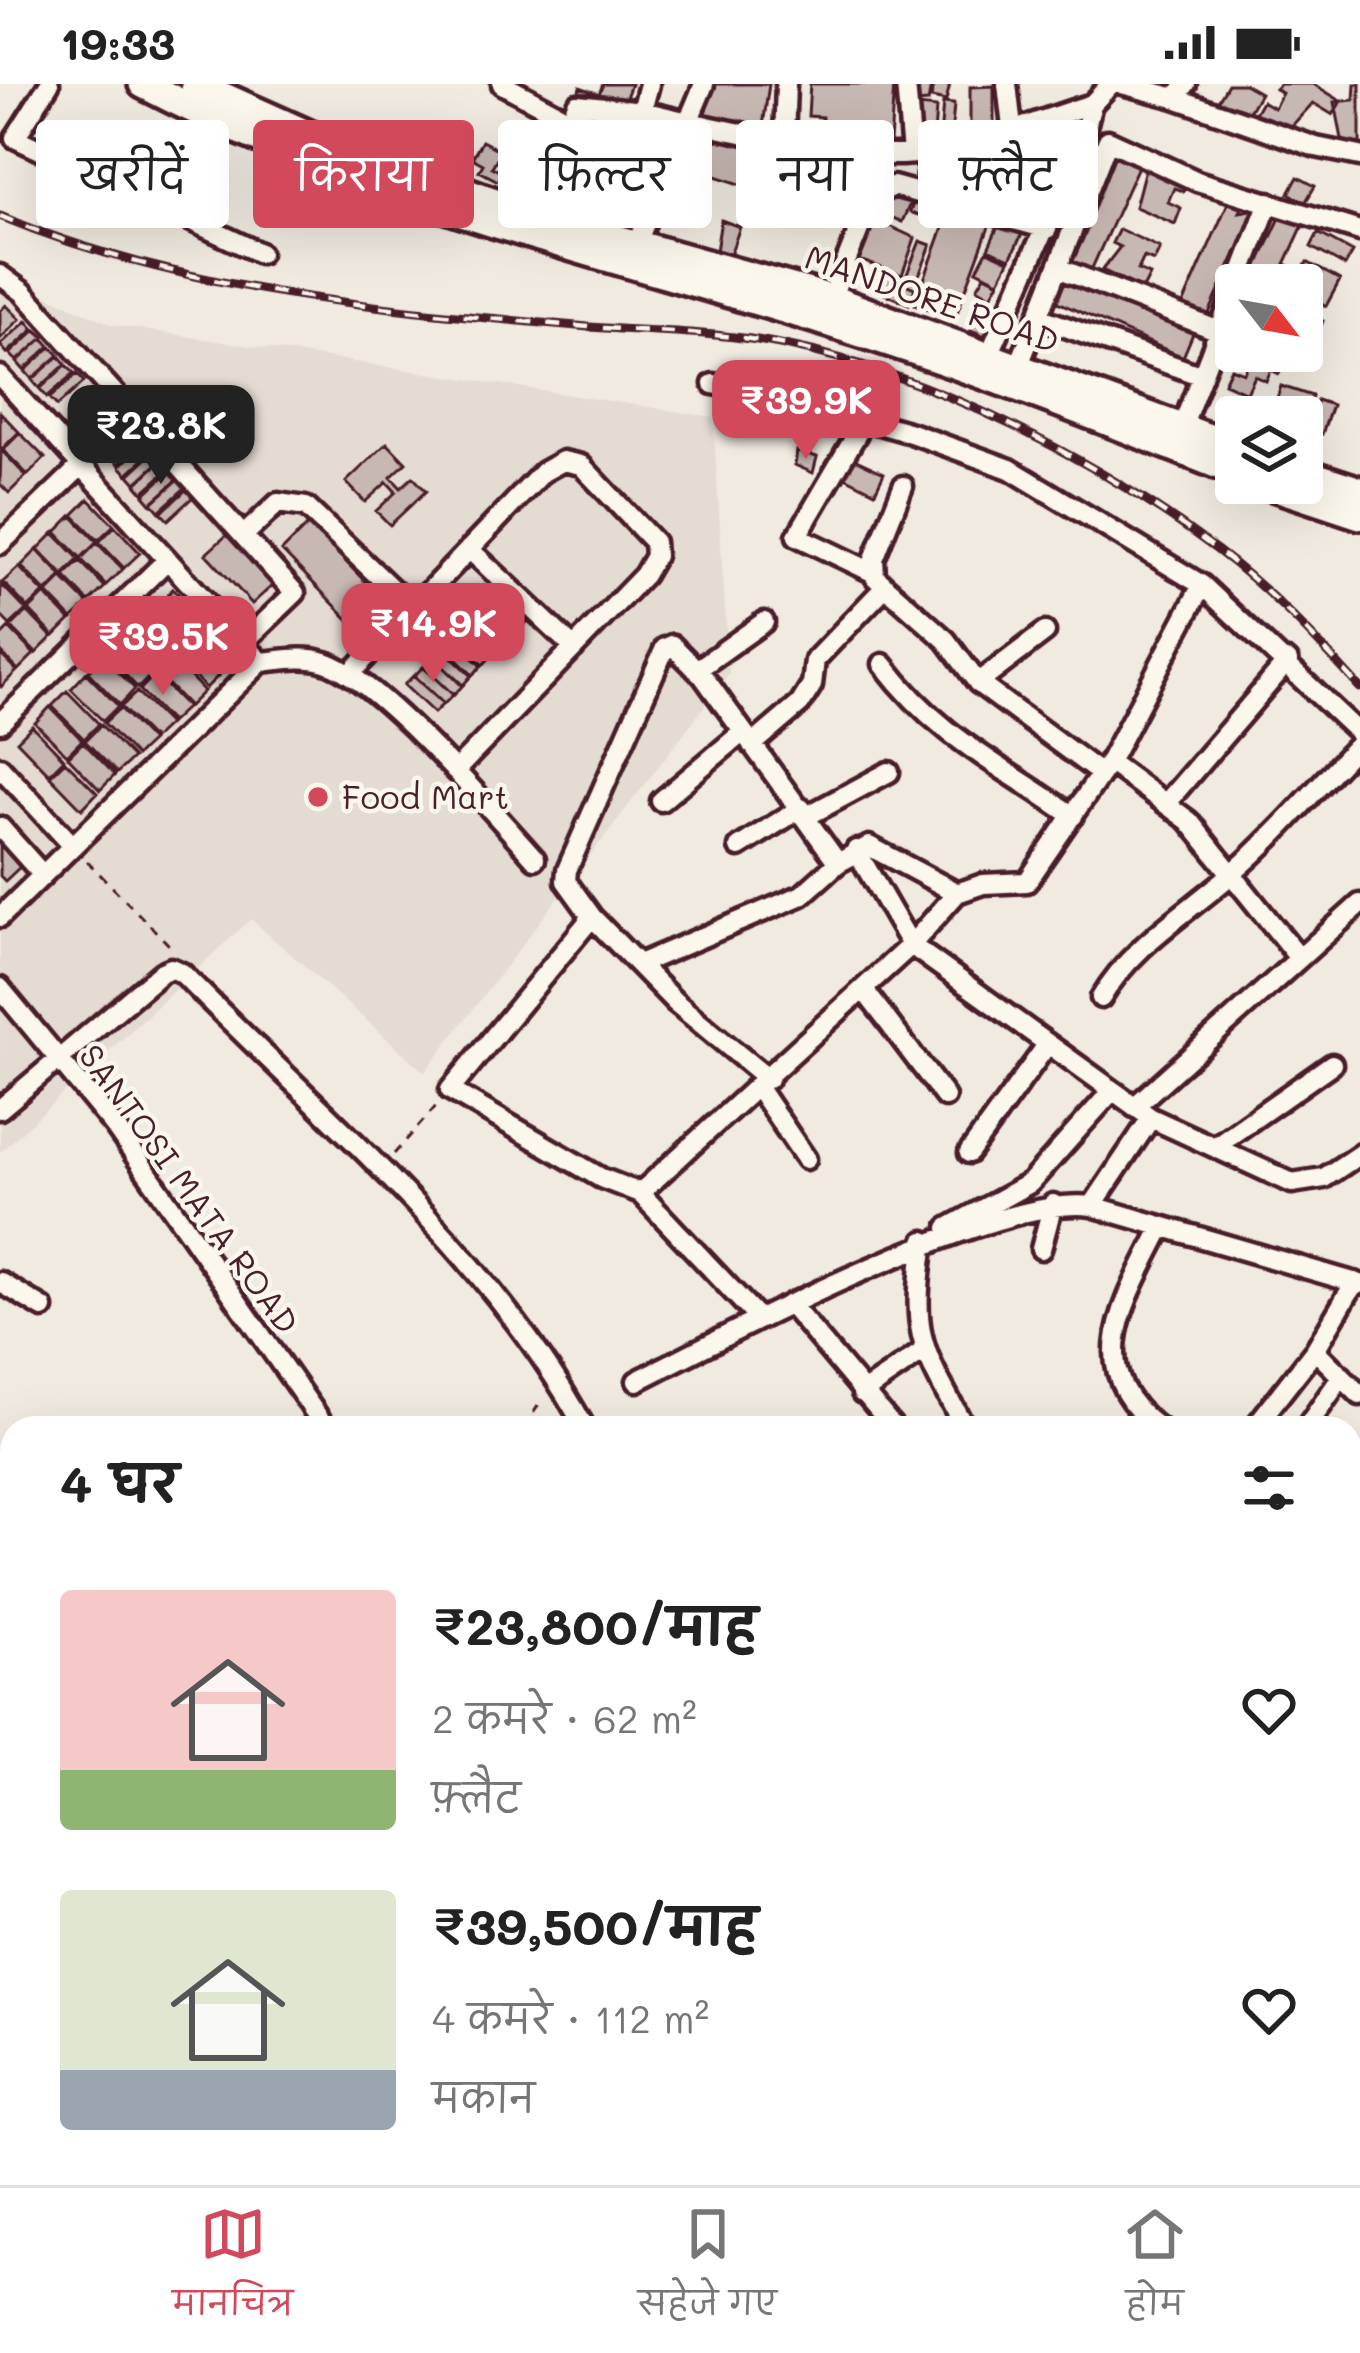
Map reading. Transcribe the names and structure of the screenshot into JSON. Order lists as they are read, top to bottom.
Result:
{
  "streets": {
    "highway": ["MANDORE ROAD"],
    "street": ["SANTOSI MATA ROAD"]
  },
  "places": ["Food Mart"],
  "north": "bottom right",
  "page": {
    "status": "19:33",
    "chip": [
      "खरीदें",
      "किराया",
      "फ़िल्टर",
      "नया",
      "फ़्लैट"
    ],
    "price": [
      "₹39.9K",
      "₹23.8K",
      "₹14.9K",
      "₹39.5K"
    ],
    "heading": "4 घर",
    "list": [
      {
        "name": "₹23,800/माह",
        "note": "2 कमरे · 62 m² · फ़्लैट"
      },
      {
        "name": "₹39,500/माह",
        "note": "4 कमरे · 112 m² · मकान"
      }
    ],
    "tabs": ["मानचित्र", "सहेजे गए", "होम"]
  }
}
